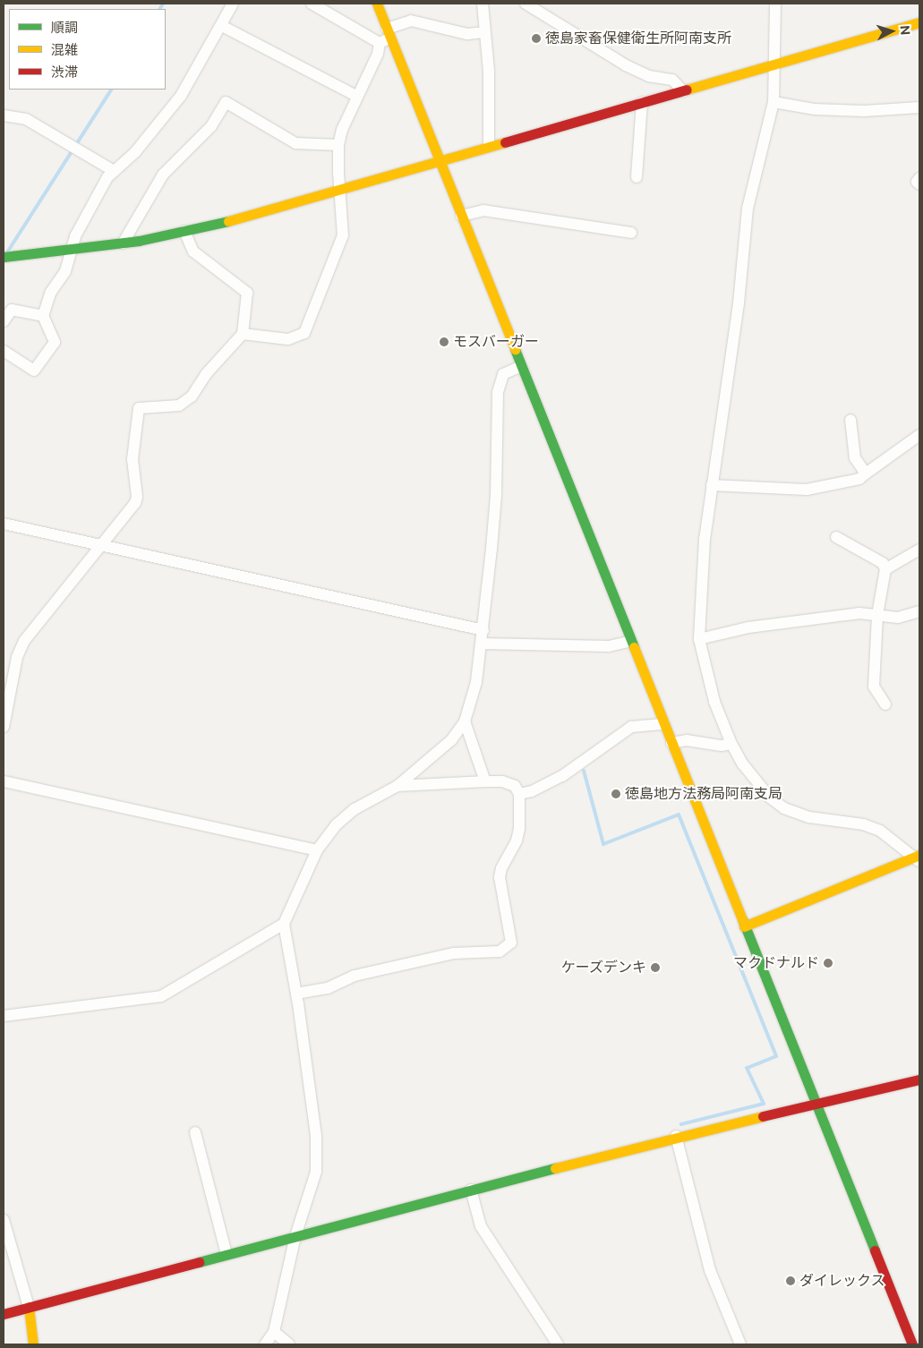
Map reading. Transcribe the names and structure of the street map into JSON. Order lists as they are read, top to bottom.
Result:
{
  "places": [
    "徳島家畜保健衛生所阿南支所",
    "モスバーガー",
    "徳島地方法務局阿南支局",
    "マクドナルド",
    "ケーズデンキ",
    "ダイレックス"
  ],
  "legend": ["順調", "混雑", "渋滞"],
  "north": "right"
}
